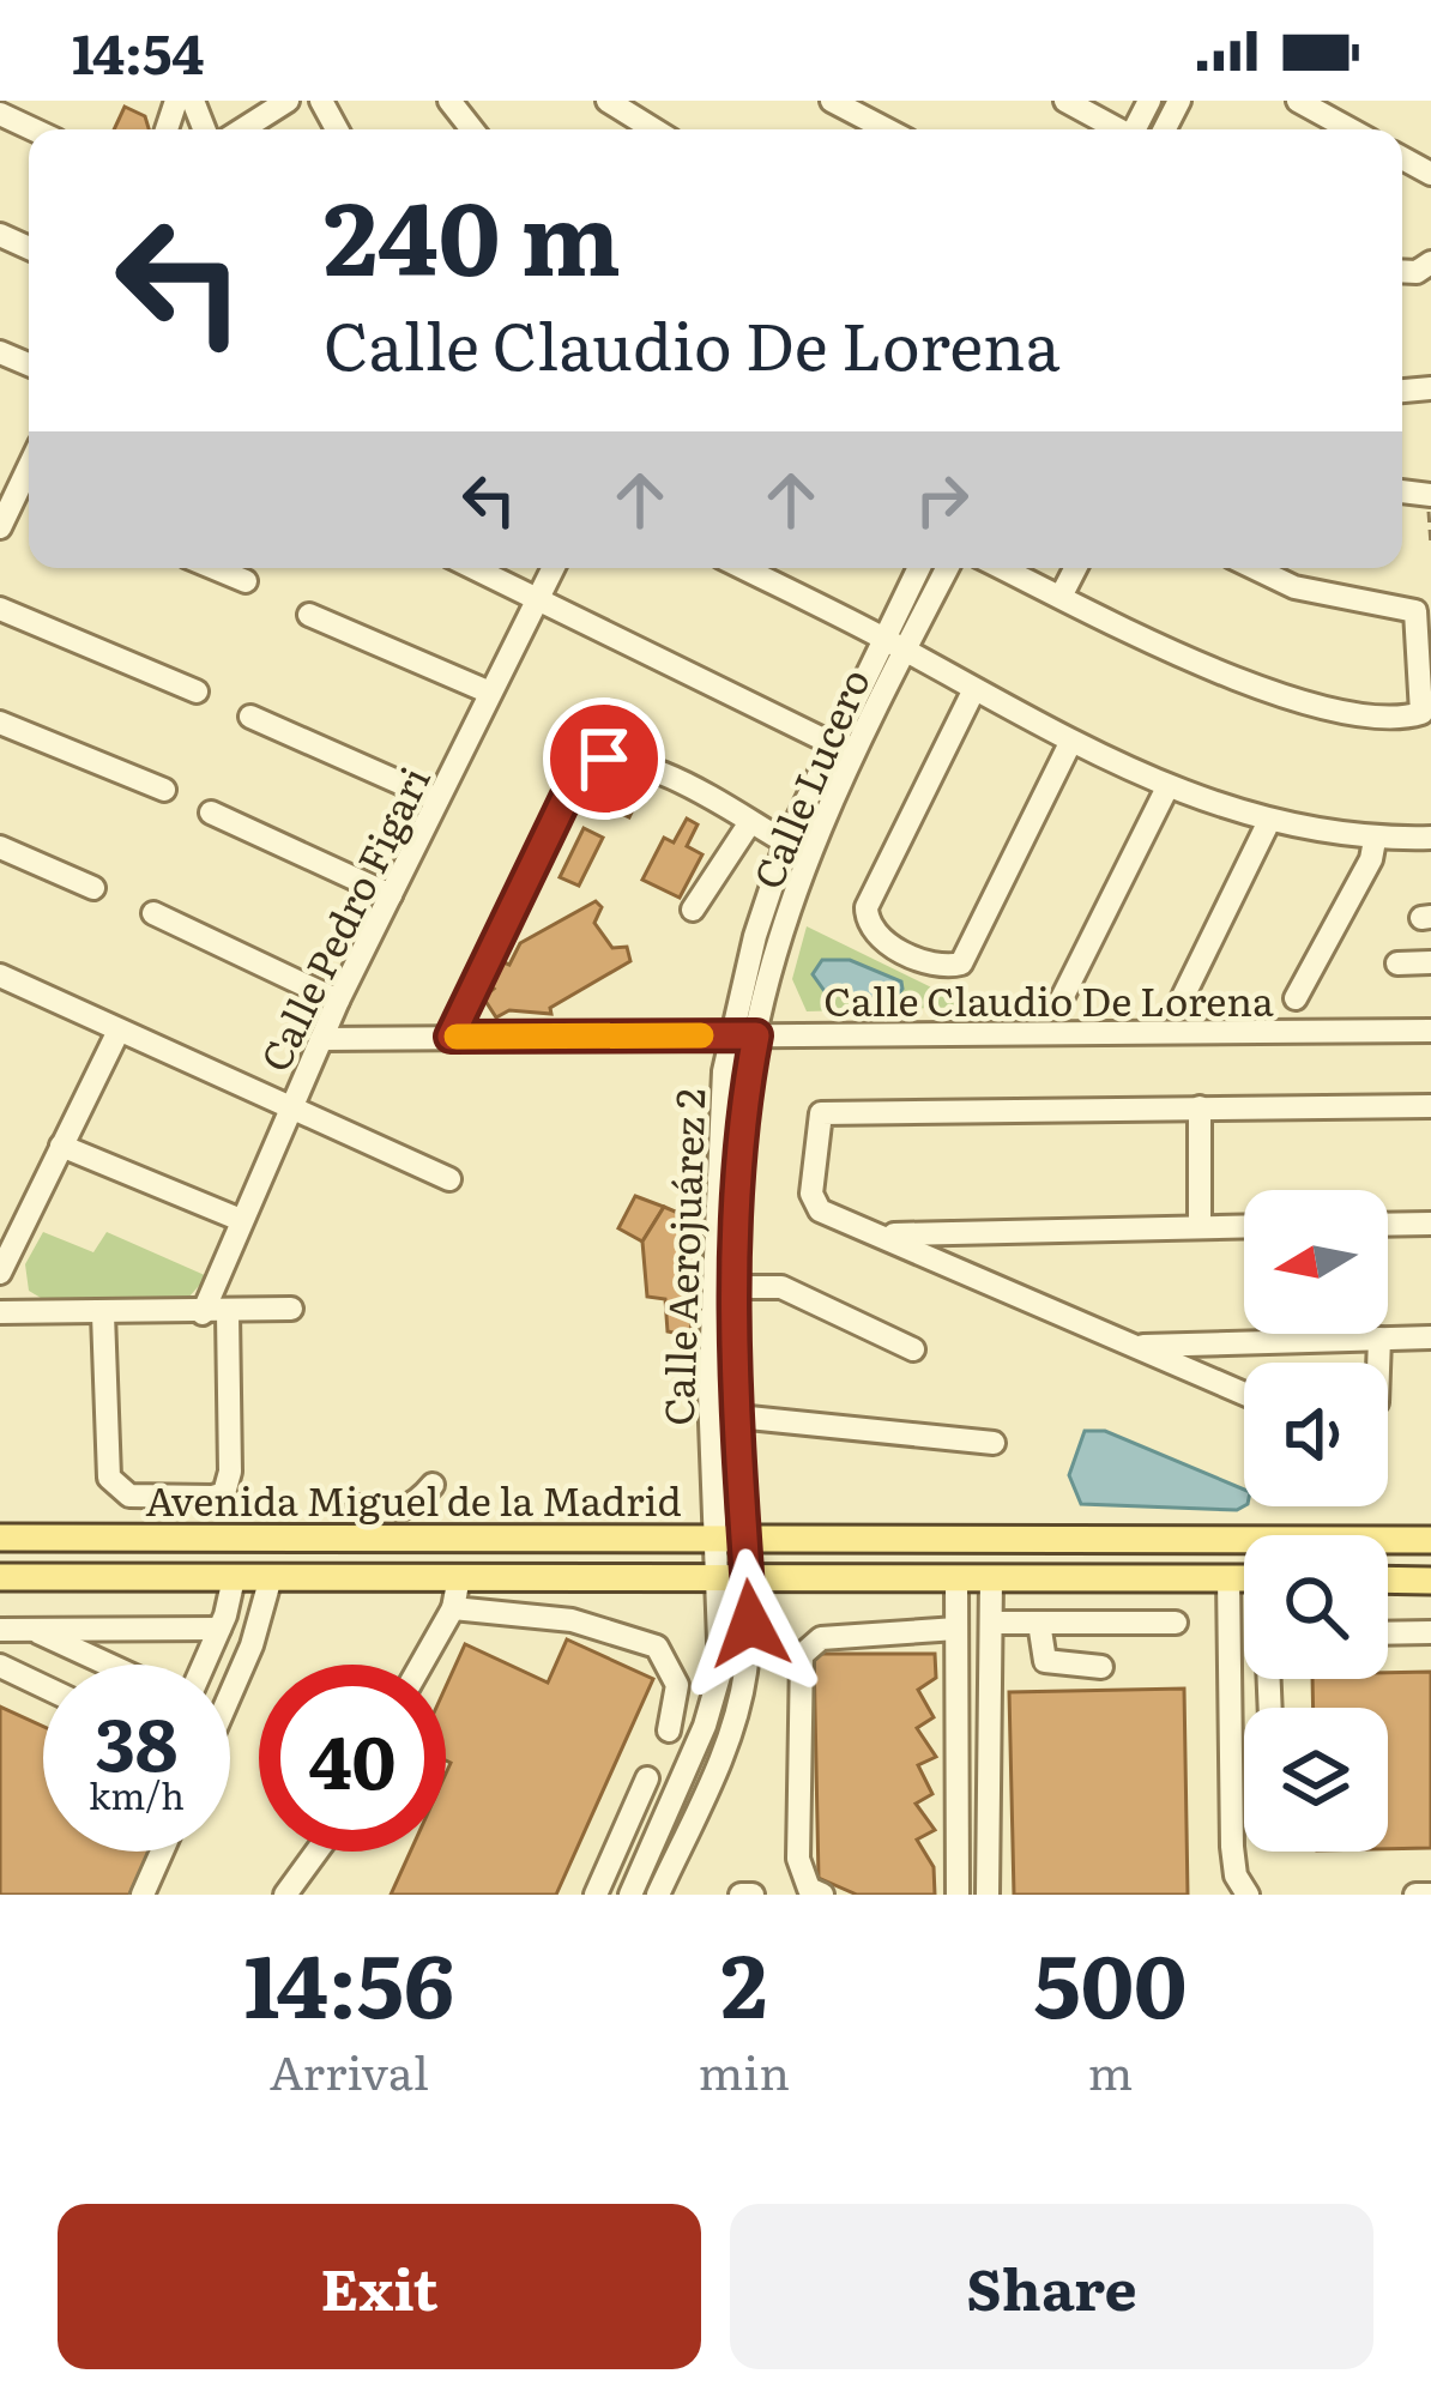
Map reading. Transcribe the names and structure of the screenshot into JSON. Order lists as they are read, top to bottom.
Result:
{
  "streets": {
    "main road": ["Avenida Miguel de la Madrid"],
    "street": [
      "Calle Lucero",
      "Calle Pedro Figari",
      "Calle Claudio De Lorena",
      "Calle Aerojuárez 2"
    ]
  },
  "crossings": [
    ["Calle Lucero", "Calle Claudio De Lorena"],
    ["Calle Lucero", "Calle Aerojuárez 2"],
    ["Calle Pedro Figari", "Calle Claudio De Lorena"],
    ["Calle Claudio De Lorena", "Calle Aerojuárez 2"],
    ["Calle Aerojuárez 2", "Avenida Miguel de la Madrid"]
  ],
  "north": "left",
  "page": {
    "status": "14:54",
    "turn": ["240 m", "Calle Claudio De Lorena"],
    "speed": "38 km/h",
    "limit": "40",
    "eta": [
      "14:56",
      "Arrival",
      "2",
      "min",
      "500",
      "m"
    ],
    "buttons": ["Exit", "Share"]
  }
}
